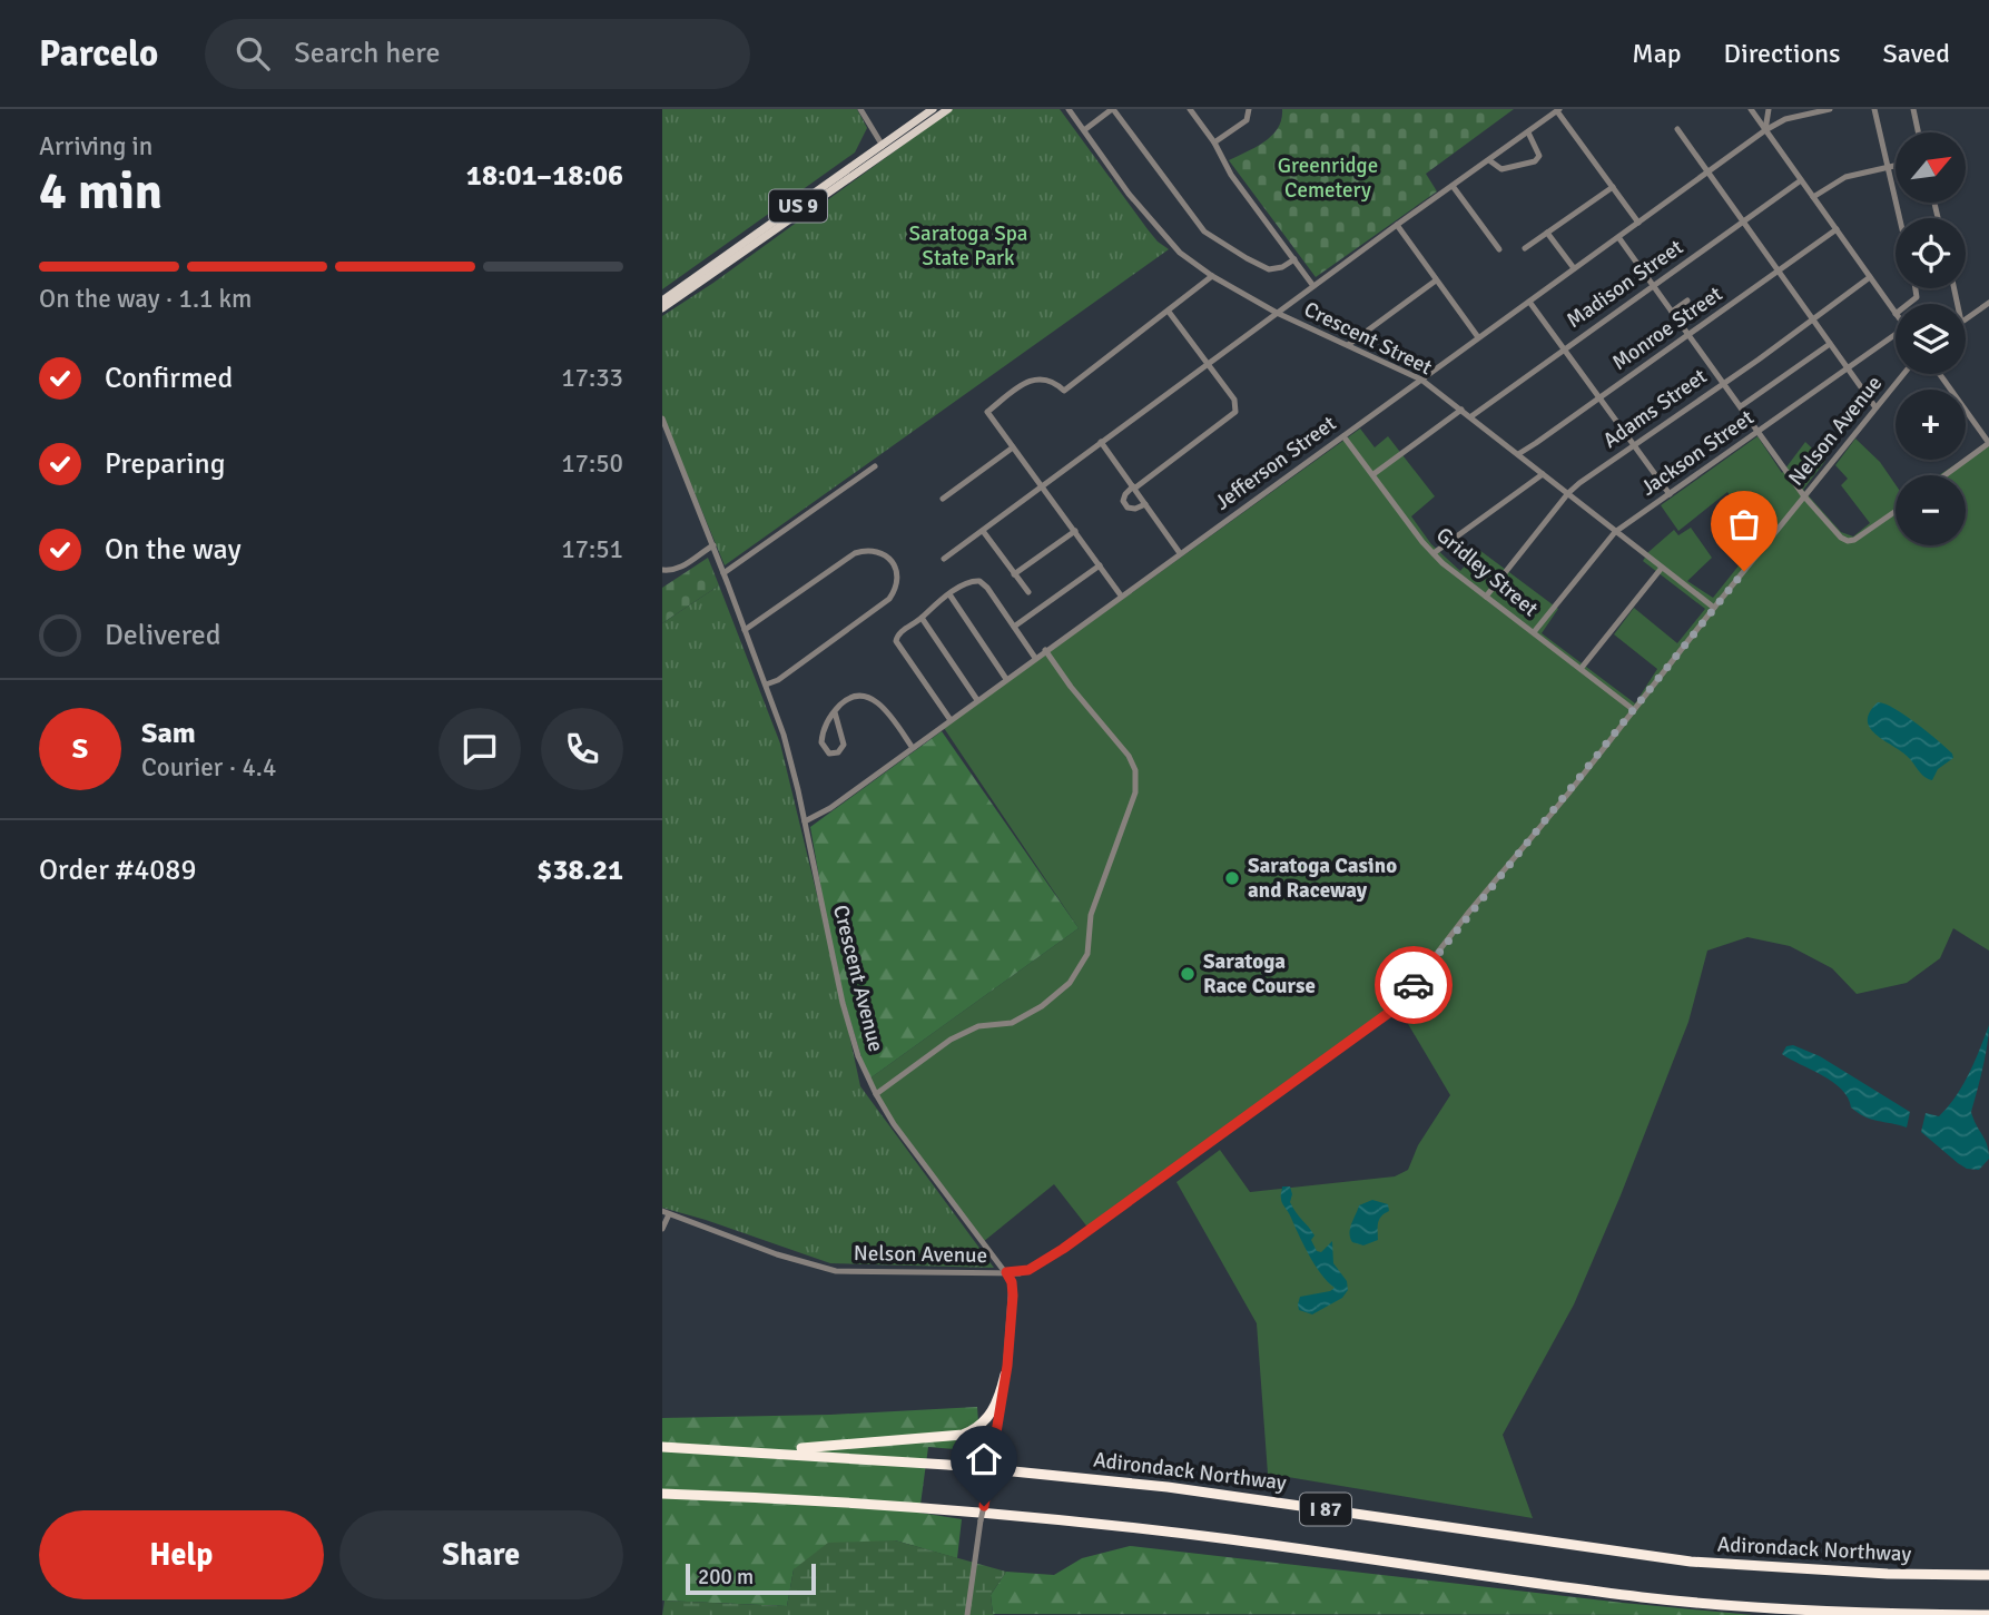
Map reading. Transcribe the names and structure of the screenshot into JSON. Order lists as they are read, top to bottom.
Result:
{
  "streets": {
    "highway": ["Adirondack Northway", "I 87"],
    "main road": ["US 9"],
    "street": [
      "Madison Street",
      "Monroe Street",
      "Crescent Street",
      "Adams Street",
      "Nelson Avenue",
      "Jackson Street",
      "Jefferson Street",
      "Gridley Street",
      "Crescent Avenue"
    ]
  },
  "crossings": [
    ["Madison Street", "Crescent Street"],
    ["Monroe Street", "Crescent Street"],
    ["Crescent Street", "Adams Street"],
    ["Crescent Street", "Nelson Avenue"],
    ["Crescent Street", "Jackson Street"],
    ["Crescent Street", "Jefferson Street"],
    ["Adams Street", "Gridley Street"],
    ["Nelson Avenue", "Gridley Street"],
    ["Nelson Avenue", "Crescent Avenue"],
    ["Jackson Street", "Gridley Street"],
    ["Jefferson Street", "Gridley Street"],
    ["Jefferson Street", "Crescent Avenue"]
  ],
  "parks": ["Greenridge Cemetery", "Saratoga Spa State Park"],
  "places": ["Saratoga Casino and Raceway", "Saratoga Race Course"],
  "scale_bar": "200 m",
  "north": "top right",
  "page": {
    "header": "Parcelo",
    "search": "Search here",
    "nav": ["Map", "Directions", "Saved"],
    "heading": ["4 min", "Arriving in", "18:01–18:06"],
    "panel": [
      "Sam",
      "Courier · 4.4",
      "Order #4089",
      "$38.21"
    ],
    "map_buttons": ["+", "−"],
    "bar": "On the way · 1.1 km",
    "list": [
      ["Confirmed", "17:33"],
      ["Preparing", "17:50"],
      ["On the way", "17:51"],
      "Delivered"
    ],
    "round": "S",
    "buttons": ["Help", "Share"],
    "scale": "200 m"
  }
}
